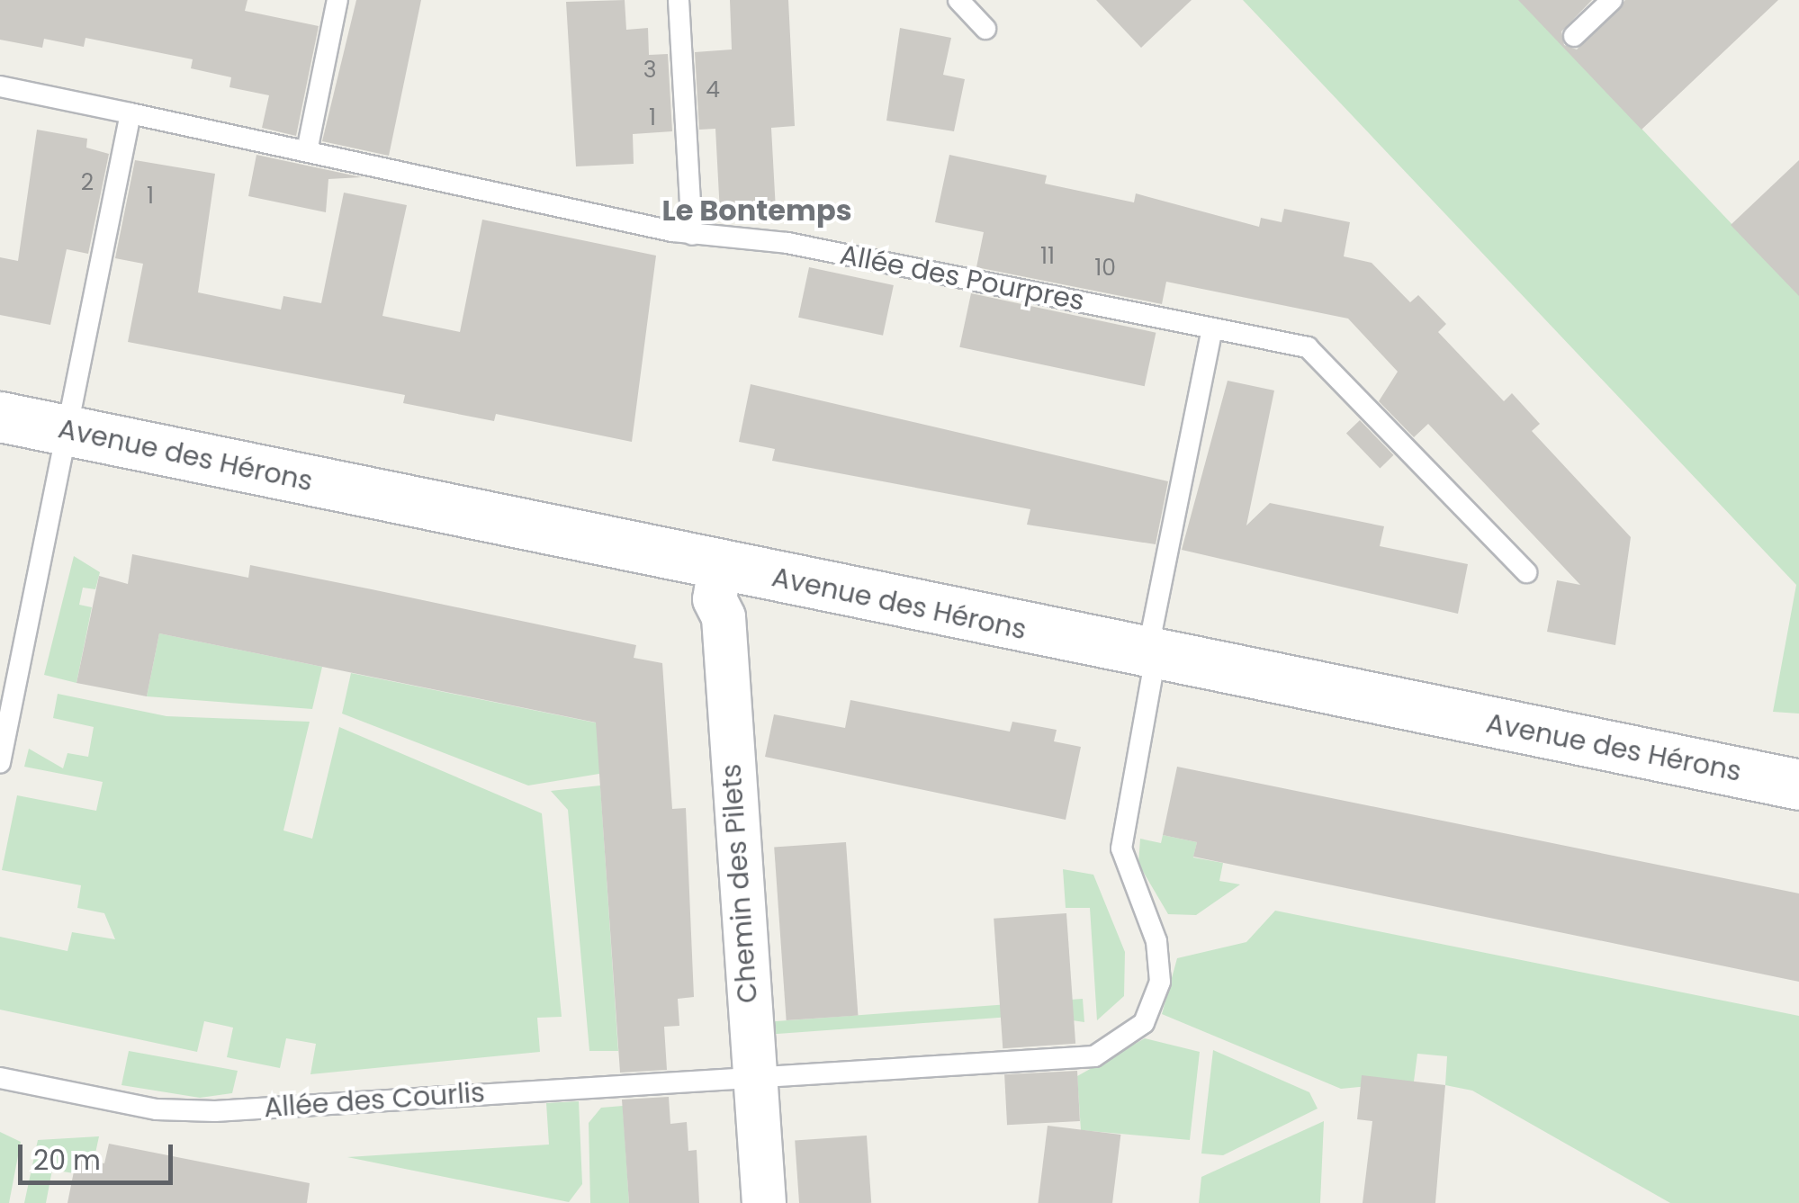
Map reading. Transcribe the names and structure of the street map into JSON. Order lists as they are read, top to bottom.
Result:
{
  "streets": {
    "street": ["Avenue des Hérons", "Chemin des Pilets"],
    "lane": ["Allée des Pourpres", "Allée des Courlis"]
  },
  "crossings": [
    ["Allée des Pourpres", "Allée des Courlis"],
    ["Avenue des Hérons", "Chemin des Pilets"],
    ["Avenue des Hérons", "Allée des Courlis"],
    ["Chemin des Pilets", "Allée des Courlis"]
  ],
  "districts": ["Le Bontemps"],
  "house_numbers": [
    "3",
    "4",
    "1",
    "2",
    "1",
    "11",
    "10"
  ],
  "scale_bar": "20 m"
}
